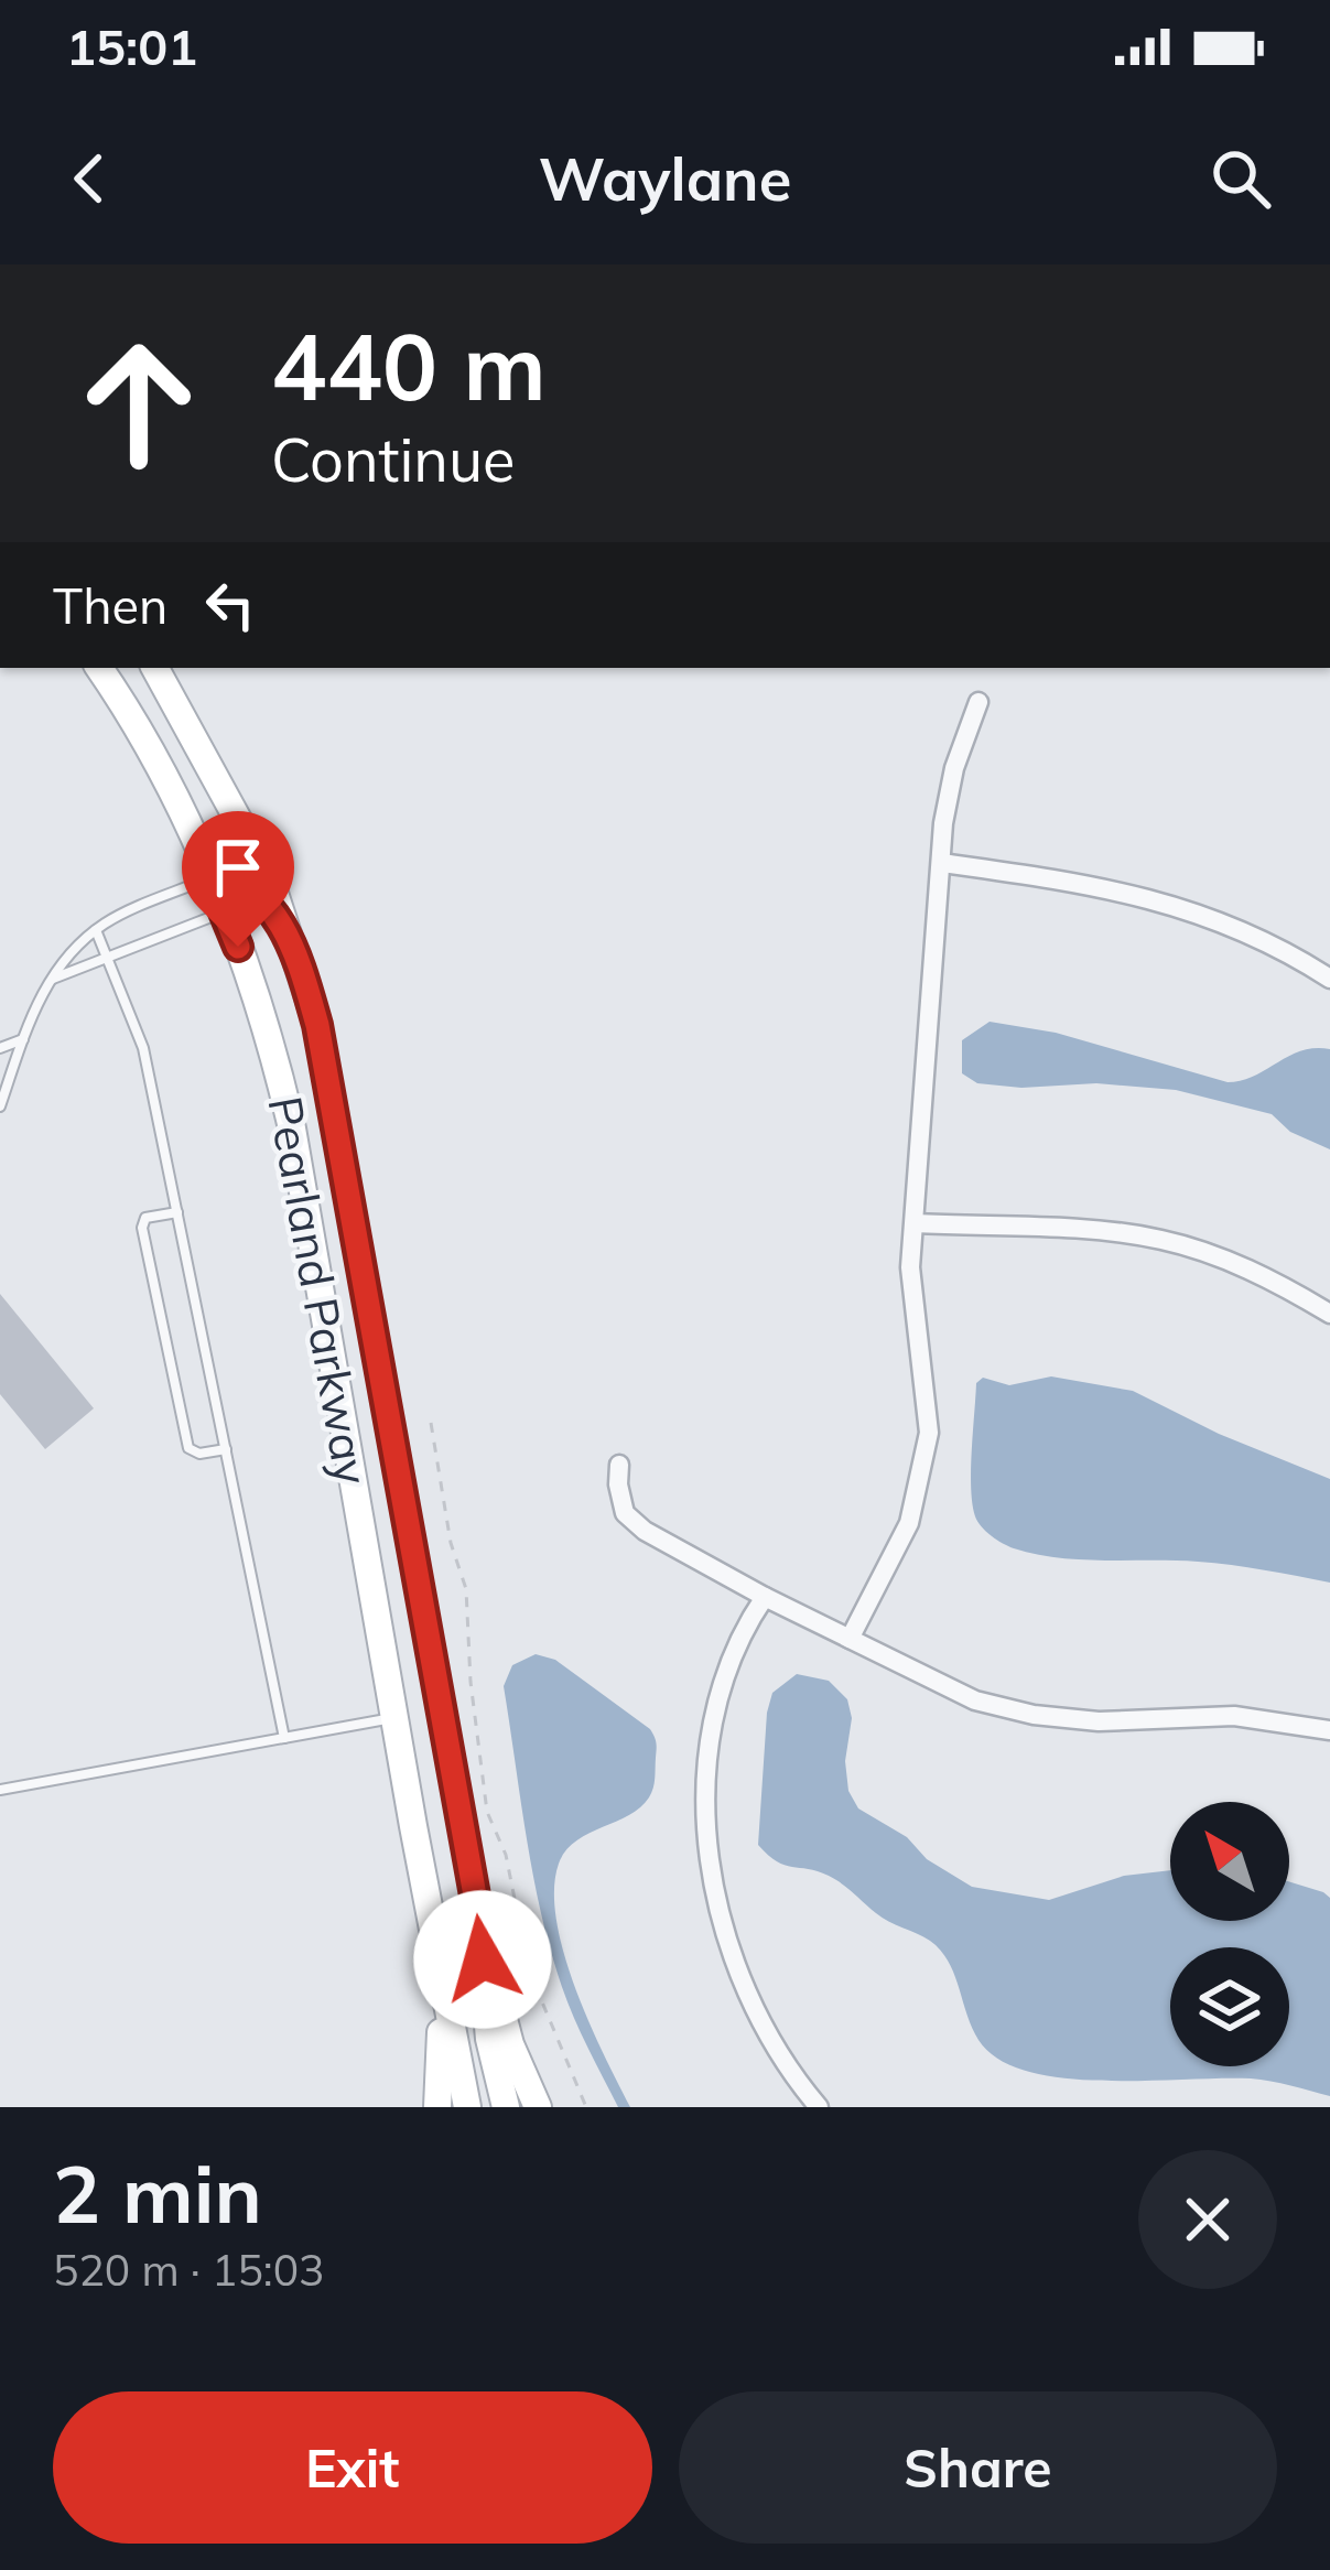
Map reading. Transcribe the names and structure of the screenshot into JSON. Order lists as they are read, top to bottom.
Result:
{
  "streets": {
    "main road": ["Pearland Parkway"]
  },
  "north": "top left",
  "page": {
    "status": "15:01",
    "header": "Waylane",
    "turn": ["440 m", "Continue"],
    "then": "Then",
    "heading": ["2 min", "520 m · 15:03"],
    "buttons": ["Exit", "Share"]
  }
}
